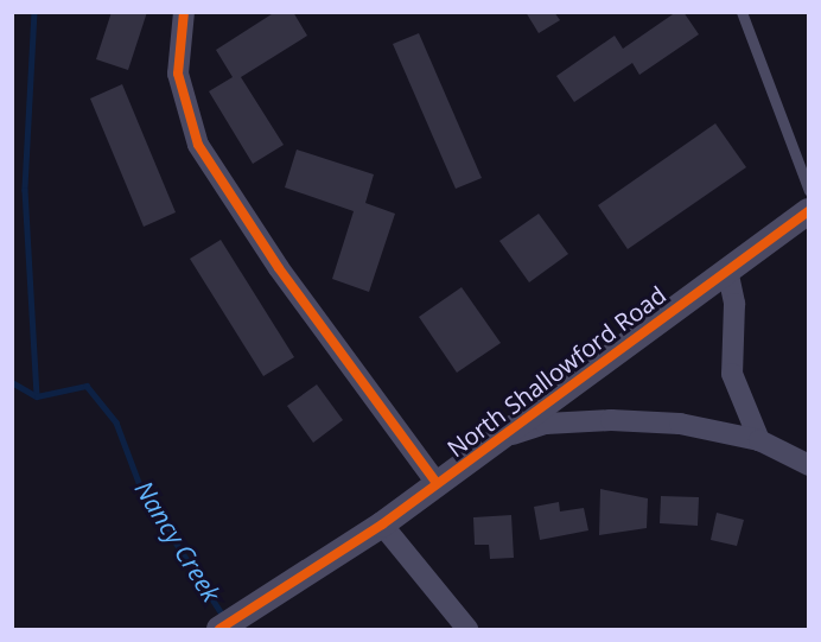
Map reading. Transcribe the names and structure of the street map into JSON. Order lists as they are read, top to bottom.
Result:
{
  "streets": {
    "street": ["North Shallowford Road"]
  },
  "water": ["Nancy Creek"]
}
